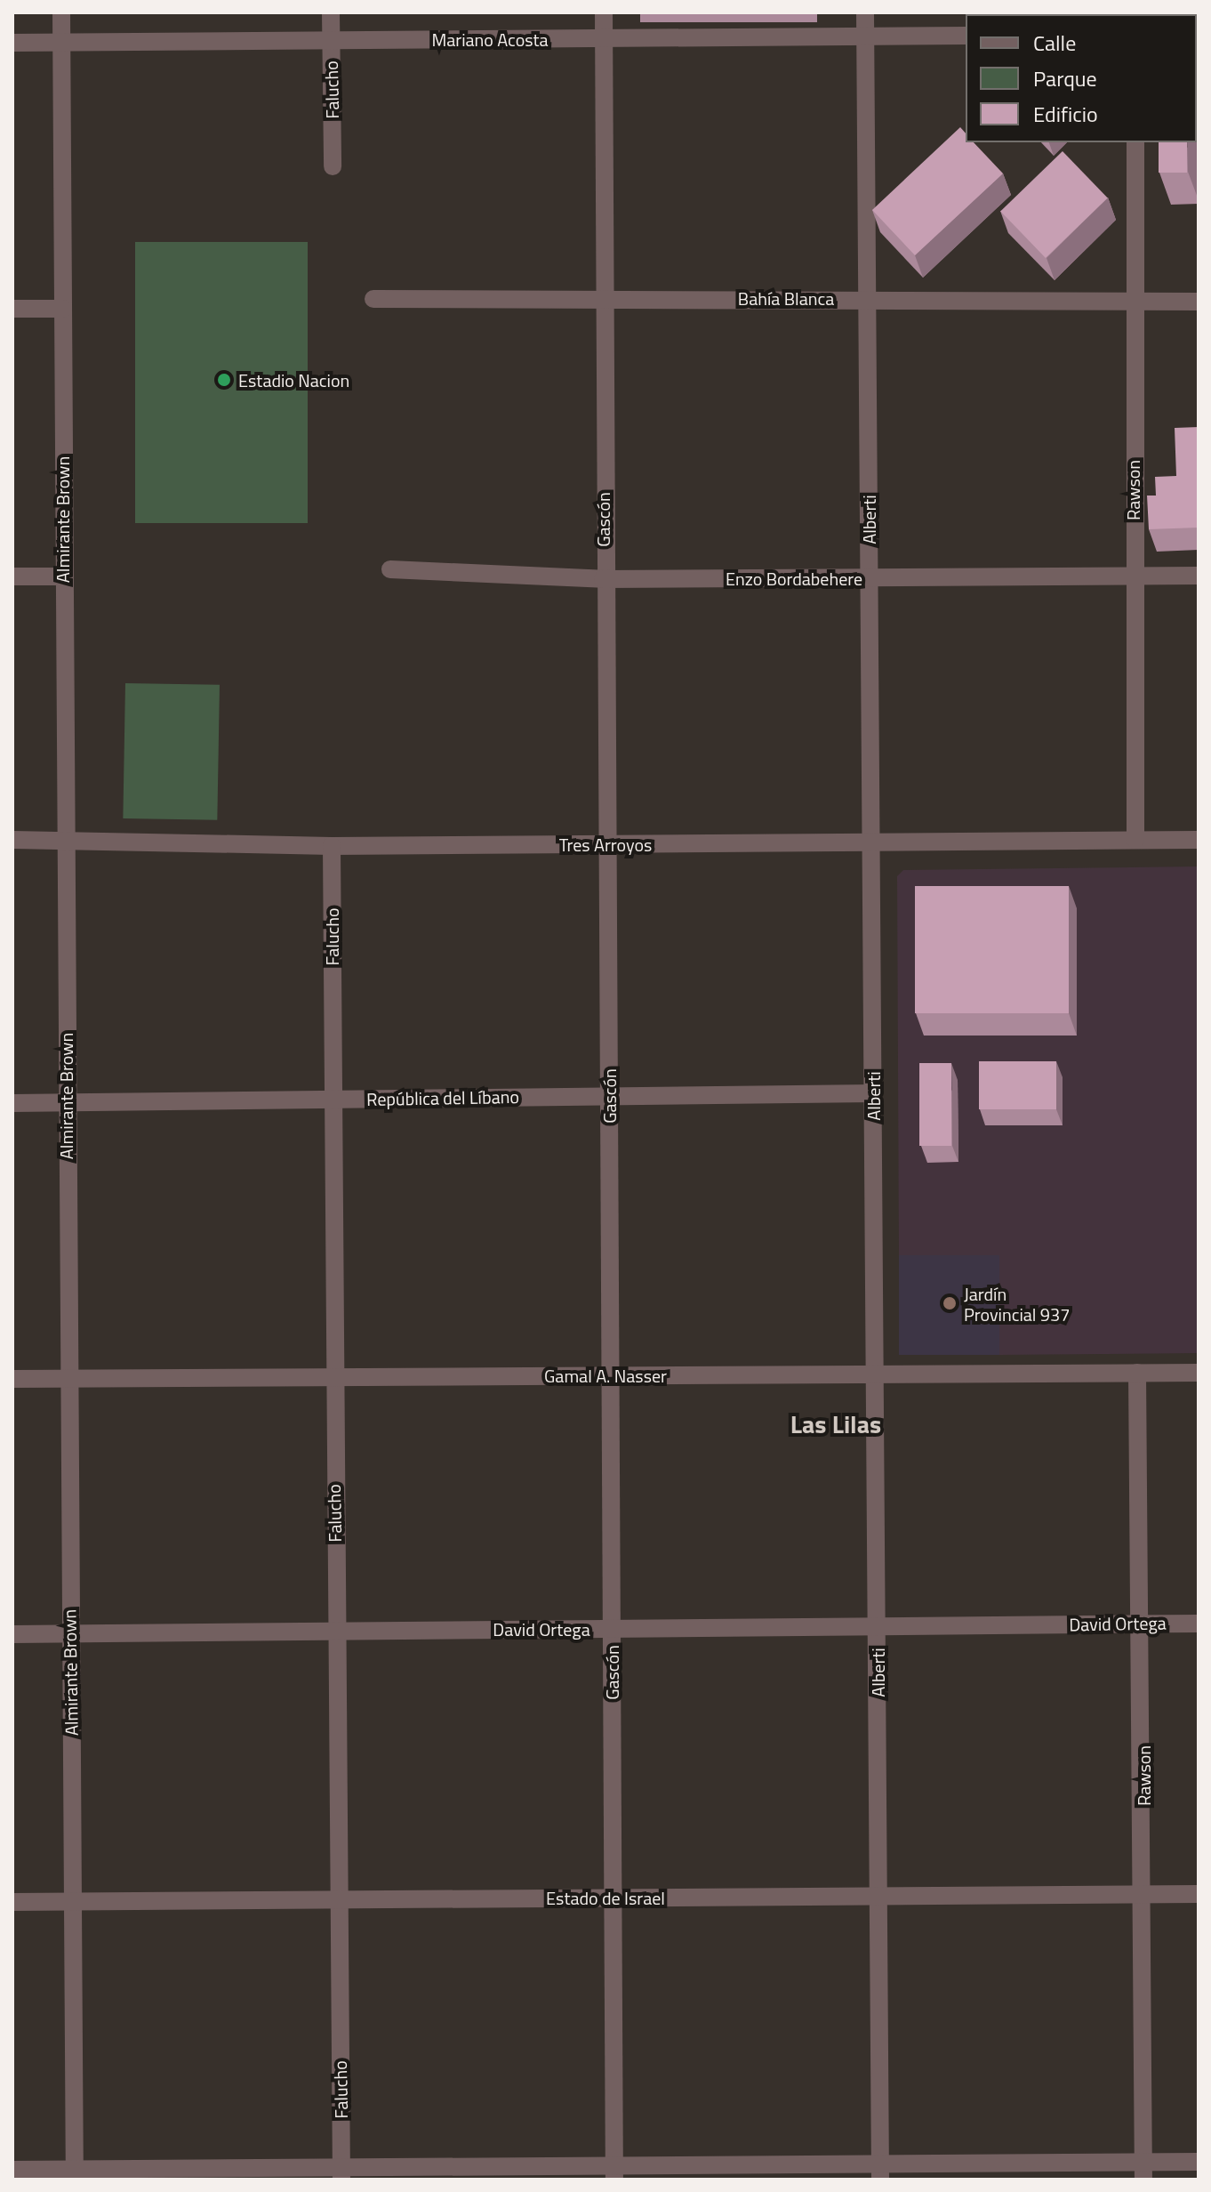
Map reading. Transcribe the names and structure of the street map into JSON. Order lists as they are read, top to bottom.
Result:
{
  "streets": {
    "street": [
      "Mariano Acosta",
      "Falucho",
      "Bahía Blanca",
      "Rawson",
      "Almirante Brown",
      "Gascón",
      "Alberti",
      "Enzo Bordabehere",
      "Tres Arroyos",
      "República del Líbano",
      "Gamal A. Nasser",
      "David Ortega",
      "Estado de Israel"
    ]
  },
  "crossings": [
    ["Mariano Acosta", "Falucho"],
    ["Mariano Acosta", "Almirante Brown"],
    ["Mariano Acosta", "Gascón"],
    ["Mariano Acosta", "Alberti"],
    ["Falucho", "Tres Arroyos"],
    ["Falucho", "República del Líbano"],
    ["Falucho", "Gamal A. Nasser"],
    ["Falucho", "David Ortega"],
    ["Falucho", "Estado de Israel"],
    ["Bahía Blanca", "Rawson"],
    ["Bahía Blanca", "Gascón"],
    ["Bahía Blanca", "Alberti"],
    ["Rawson", "Enzo Bordabehere"],
    ["Rawson", "Tres Arroyos"],
    ["Rawson", "Gamal A. Nasser"],
    ["Rawson", "David Ortega"],
    ["Rawson", "Estado de Israel"],
    ["Almirante Brown", "Tres Arroyos"],
    ["Almirante Brown", "República del Líbano"],
    ["Almirante Brown", "Gamal A. Nasser"],
    ["Almirante Brown", "David Ortega"],
    ["Almirante Brown", "Estado de Israel"],
    ["Gascón", "Enzo Bordabehere"],
    ["Gascón", "Tres Arroyos"],
    ["Gascón", "República del Líbano"],
    ["Gascón", "Gamal A. Nasser"],
    ["Gascón", "David Ortega"],
    ["Gascón", "Estado de Israel"],
    ["Alberti", "Enzo Bordabehere"],
    ["Alberti", "Tres Arroyos"],
    ["Alberti", "República del Líbano"],
    ["Alberti", "Gamal A. Nasser"],
    ["Alberti", "David Ortega"],
    ["Alberti", "Estado de Israel"]
  ],
  "districts": ["Las Lilas"],
  "places": ["Estadio Nacion", "Jardín Provincial 937"],
  "legend": ["Calle", "Parque", "Edificio"]
}
